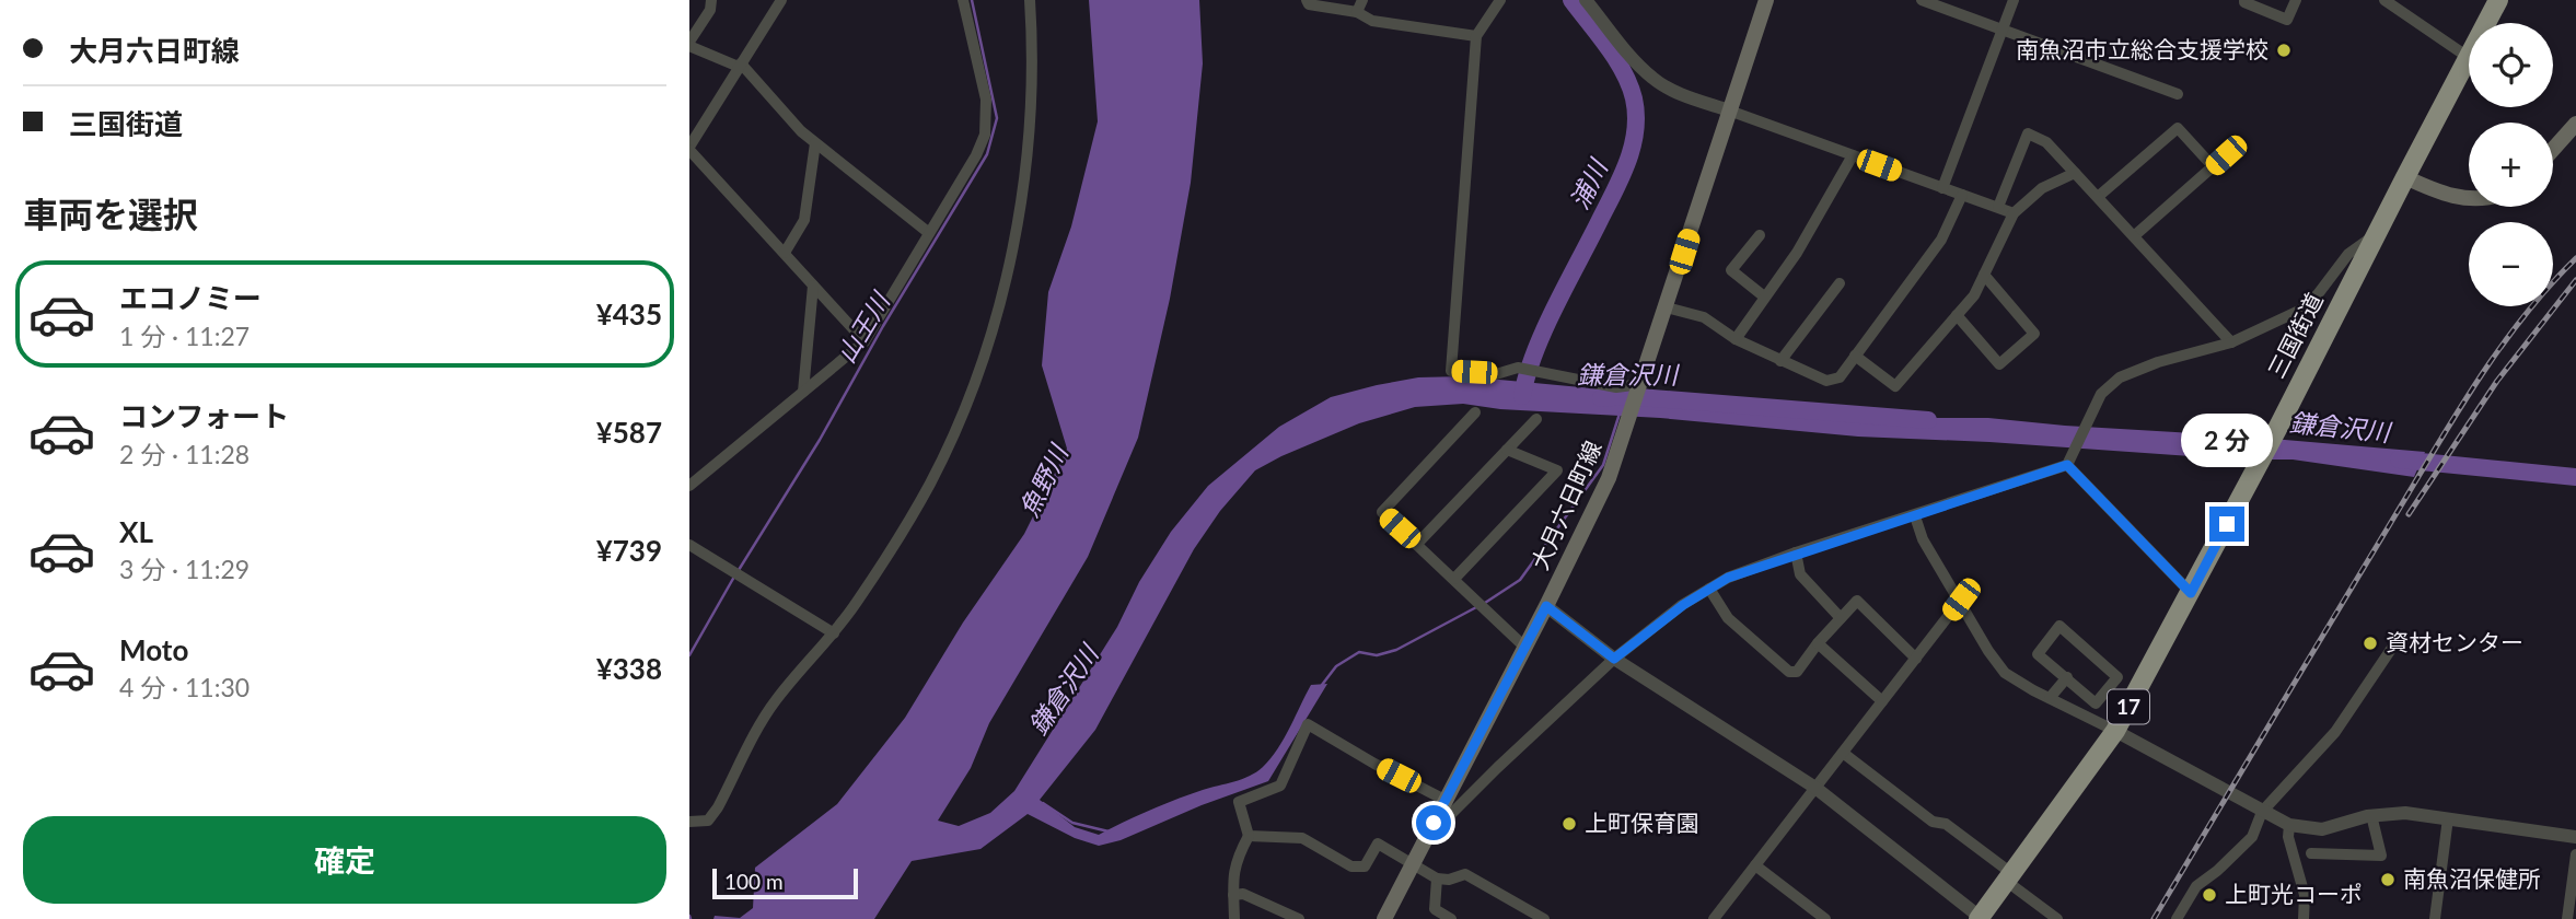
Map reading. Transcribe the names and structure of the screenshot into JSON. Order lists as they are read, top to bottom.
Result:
{
  "streets": {
    "highway": ["三国街道", "17"],
    "main road": ["大月六日町線"]
  },
  "water": [
    "浦川",
    "山王川",
    "鎌倉沢川",
    "魚野川"
  ],
  "places": [
    "南魚沼市立総合支援学校",
    "資材センター",
    "上町保育園",
    "南魚沼保健所",
    "上町光コーポ"
  ],
  "scale_bar": "100 m",
  "page": {
    "banner": ["大月六日町線", "三国街道"],
    "map_buttons": ["+", "−"],
    "heading": "車両を選択",
    "list": [
      {
        "name": "エコノミー",
        "note": "1 分 · 11:27",
        "value": "¥435"
      },
      {
        "name": "コンフォート",
        "note": "2 分 · 11:28",
        "value": "¥587"
      },
      {
        "name": "XL",
        "note": "3 分 · 11:29",
        "value": "¥739"
      },
      {
        "name": "Moto",
        "note": "4 分 · 11:30",
        "value": "¥338"
      }
    ],
    "bubble": "2 分",
    "buttons": "確定",
    "scale": "100 m"
  }
}
